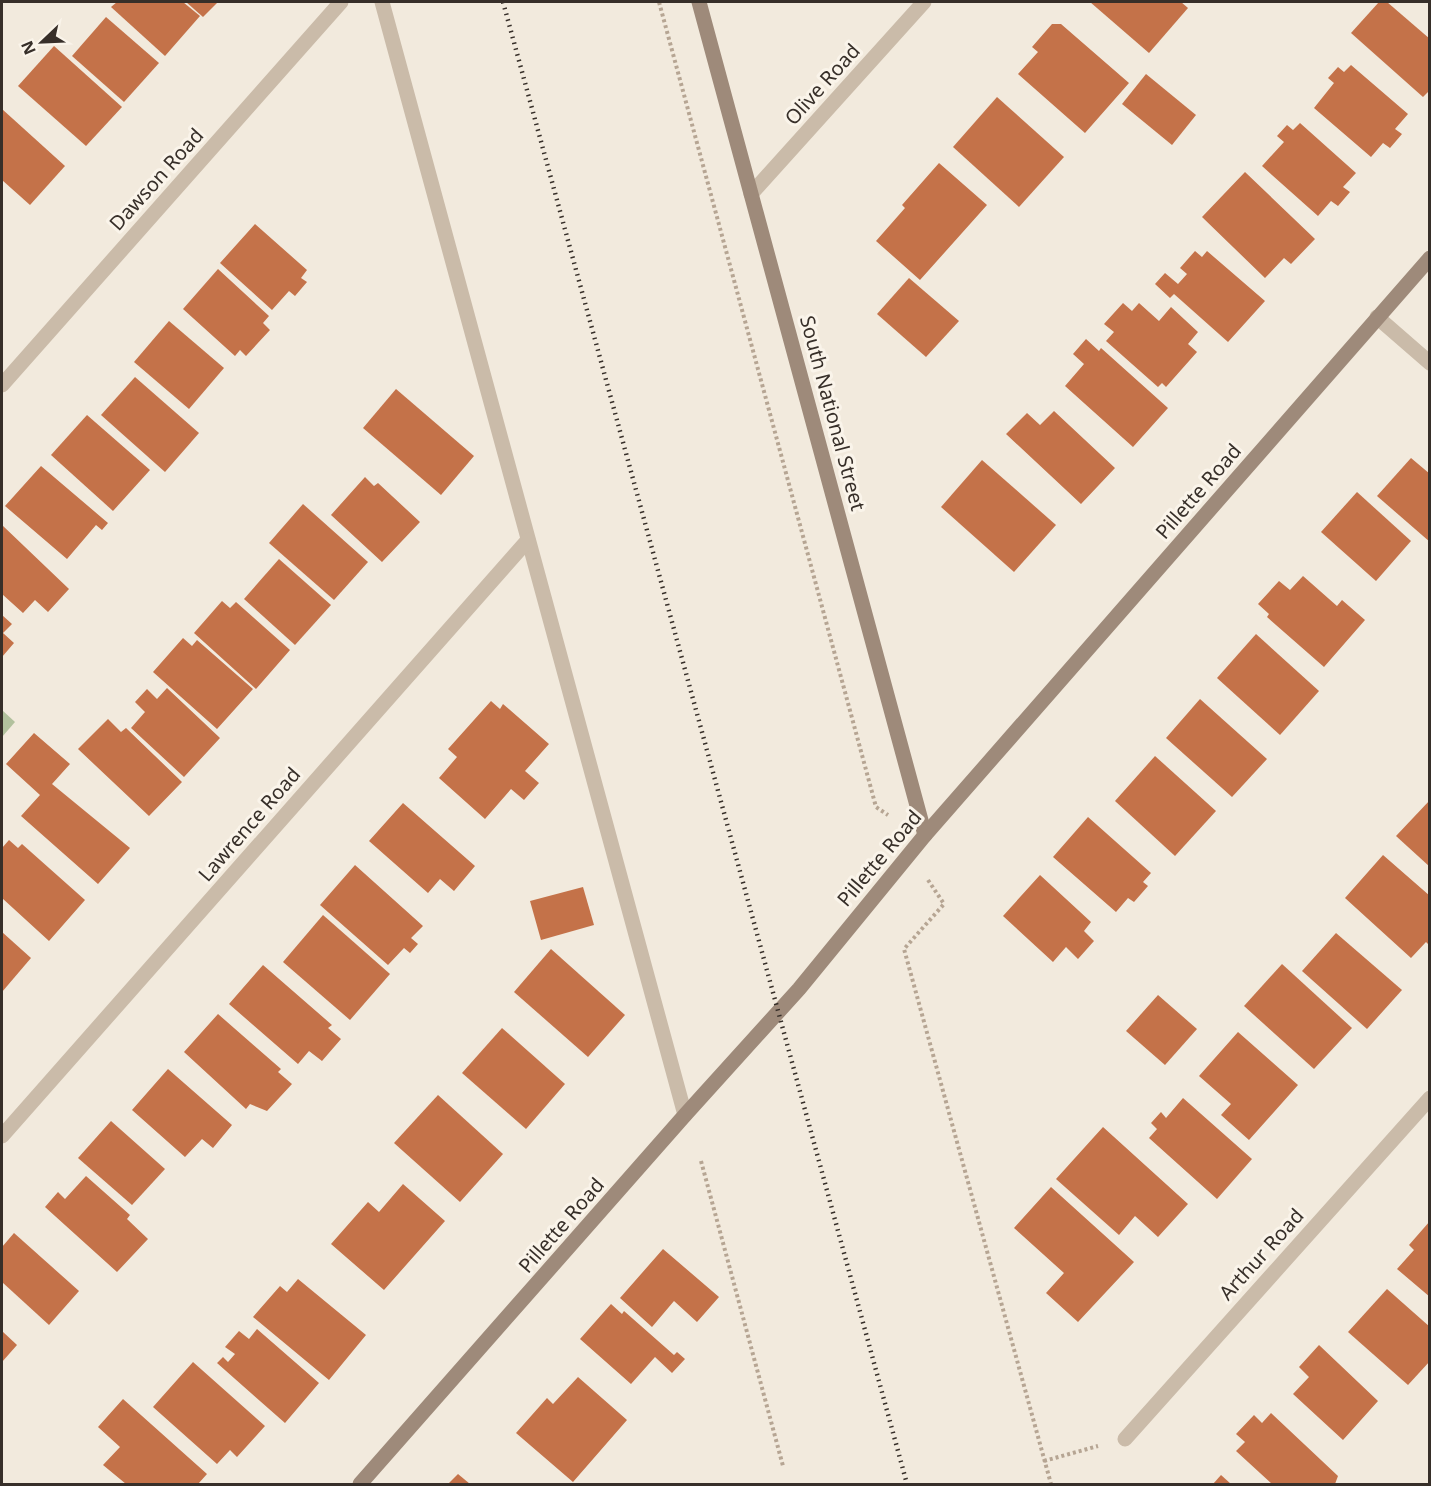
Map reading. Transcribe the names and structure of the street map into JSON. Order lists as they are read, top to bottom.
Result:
{
  "streets": {
    "street": [
      "Olive Road",
      "Dawson Road",
      "South National Street",
      "Pillette Road",
      "Lawrence Road",
      "Arthur Road"
    ]
  },
  "crossings": [
    ["Olive Road", "South National Street"],
    ["South National Street", "Pillette Road"]
  ],
  "north": "bottom left"
}
